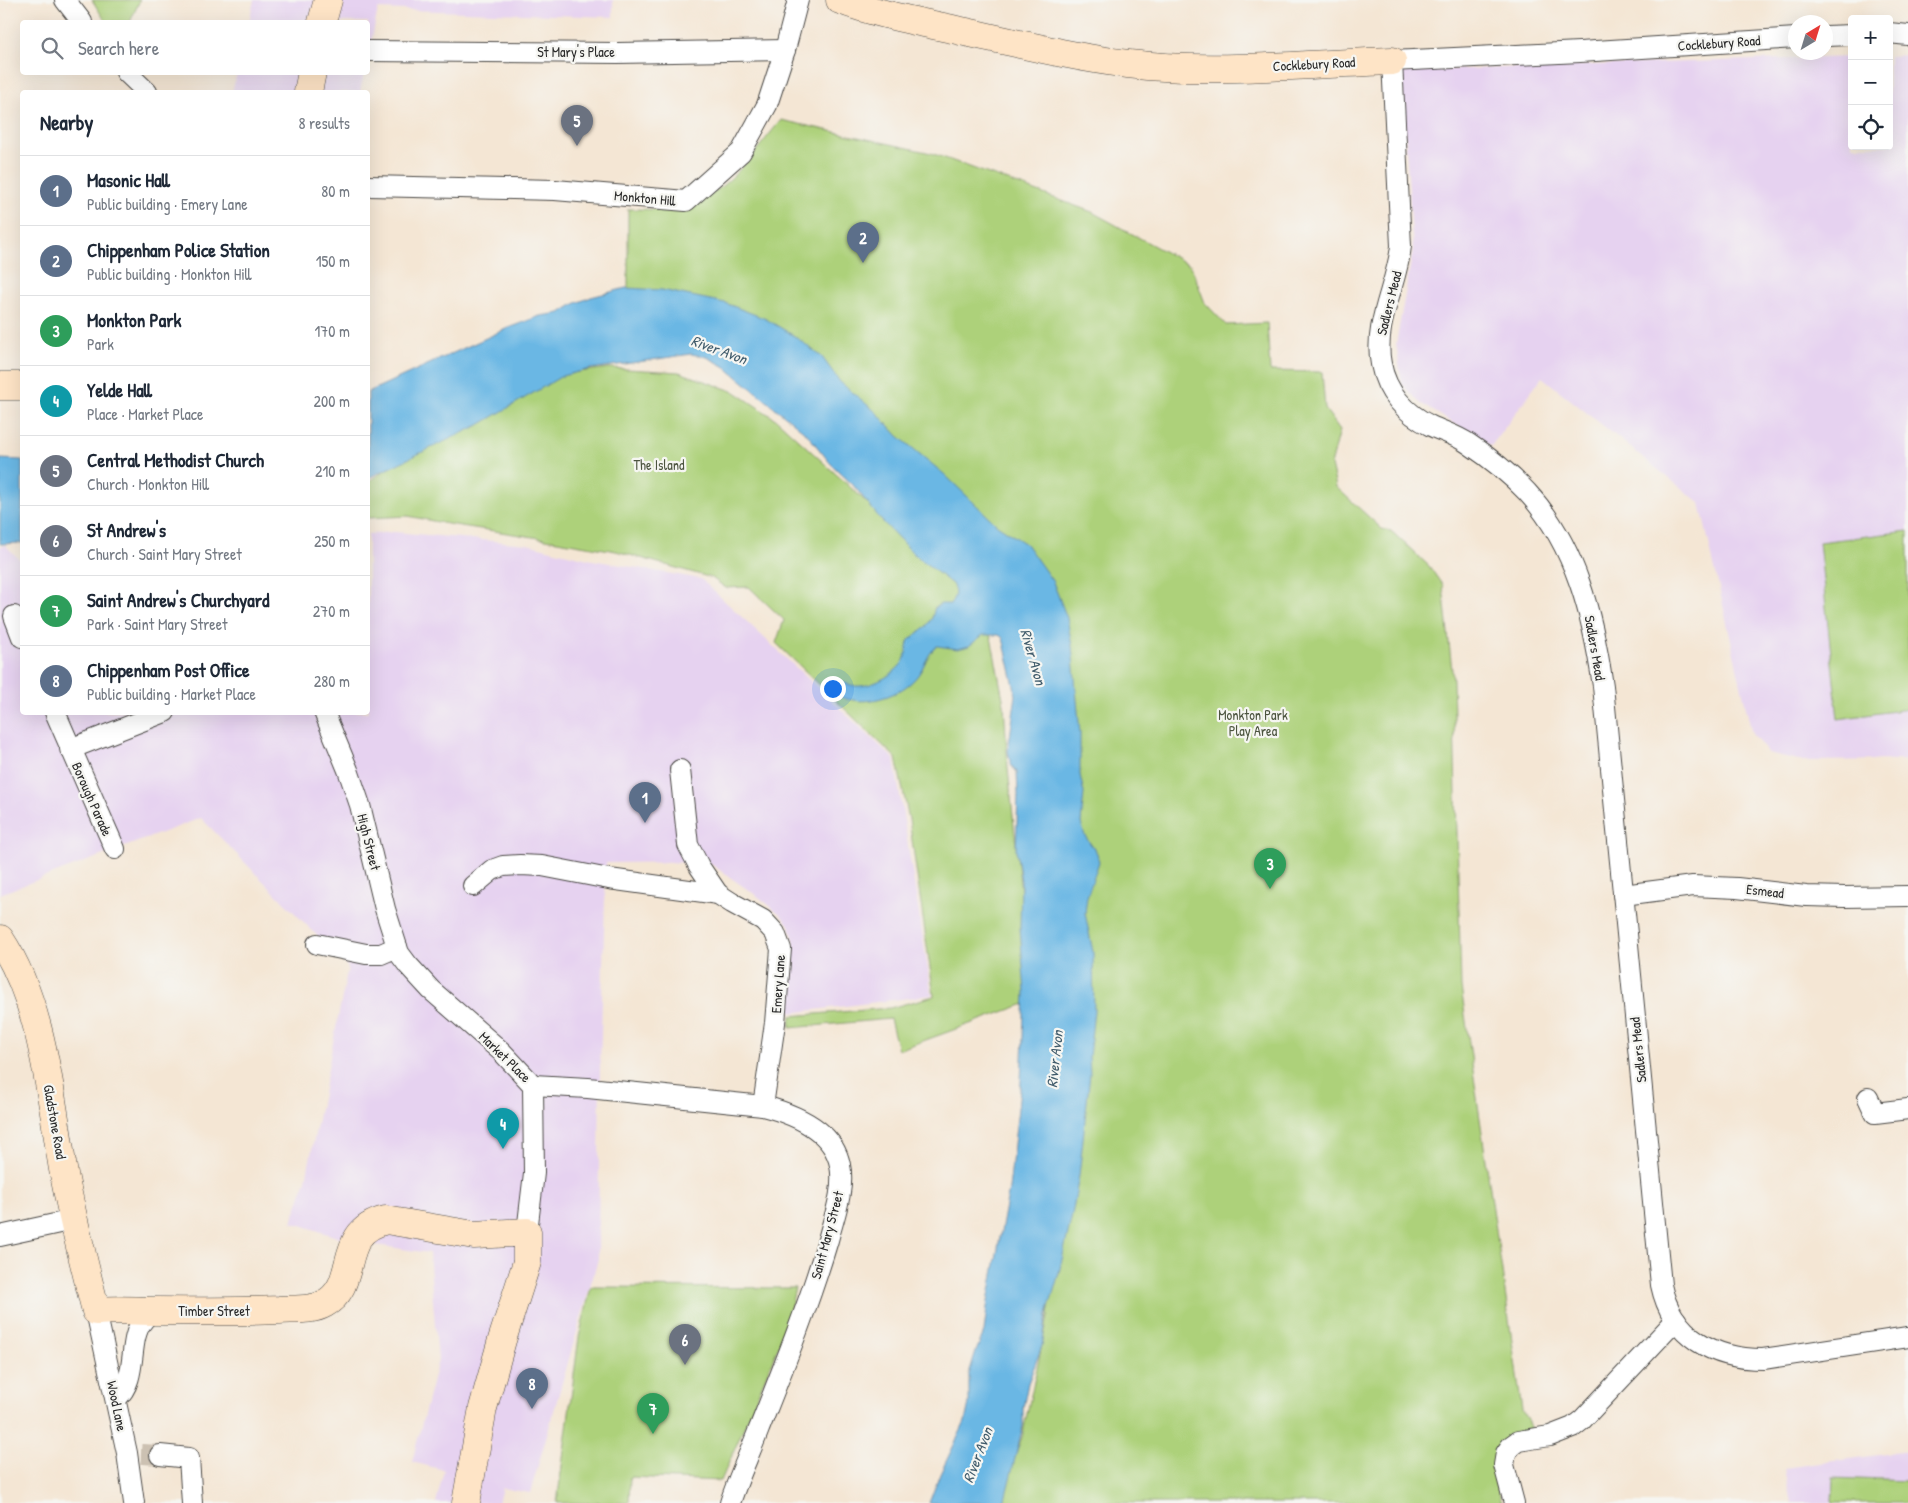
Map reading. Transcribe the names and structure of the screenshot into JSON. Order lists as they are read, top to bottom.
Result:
{
  "streets": {
    "street": [
      "Cocklebury Road",
      "St Mary's Place",
      "Monkton Hill",
      "Sadlers Mead",
      "Borough Parade",
      "High Street",
      "Esmead",
      "Emery Lane",
      "Market Place",
      "Gladstone Road",
      "Saint Mary Street",
      "Timber Street",
      "Wood Lane"
    ]
  },
  "crossings": [
    ["Cocklebury Road", "Sadlers Mead"],
    ["St Mary's Place", "Monkton Hill"],
    ["Sadlers Mead", "Esmead"],
    ["High Street", "Market Place"],
    ["Emery Lane", "Saint Mary Street"],
    ["Market Place", "Saint Mary Street"],
    ["Market Place", "Timber Street"],
    ["Gladstone Road", "Timber Street"],
    ["Gladstone Road", "Wood Lane"],
    ["Timber Street", "Wood Lane"]
  ],
  "water": ["River Avon"],
  "parks": ["The Island", "Monkton Park Play Area"],
  "north": "top right",
  "page": {
    "map_buttons": ["+", "−"],
    "search": "Search here",
    "heading": ["Nearby", "8 results"],
    "pins": [
      "5",
      "2",
      "1",
      "3",
      "4",
      "6",
      "8",
      "7"
    ],
    "list": [
      {
        "mark": "1",
        "name": "Masonic Hall",
        "note": "Public building · Emery Lane",
        "value": "80 m"
      },
      {
        "mark": "2",
        "name": "Chippenham Police Station",
        "note": "Public building · Monkton Hill",
        "value": "150 m"
      },
      {
        "mark": "3",
        "name": "Monkton Park",
        "note": "Park",
        "value": "170 m"
      },
      {
        "mark": "4",
        "name": "Yelde Hall",
        "note": "Place · Market Place",
        "value": "200 m"
      },
      {
        "mark": "5",
        "name": "Central Methodist Church",
        "note": "Church · Monkton Hill",
        "value": "210 m"
      },
      {
        "mark": "6",
        "name": "St Andrew's",
        "note": "Church · Saint Mary Street",
        "value": "250 m"
      },
      {
        "mark": "7",
        "name": "Saint Andrew's Churchyard",
        "note": "Park · Saint Mary Street",
        "value": "270 m"
      },
      {
        "mark": "8",
        "name": "Chippenham Post Office",
        "note": "Public building · Market Place",
        "value": "280 m"
      }
    ]
  }
}
